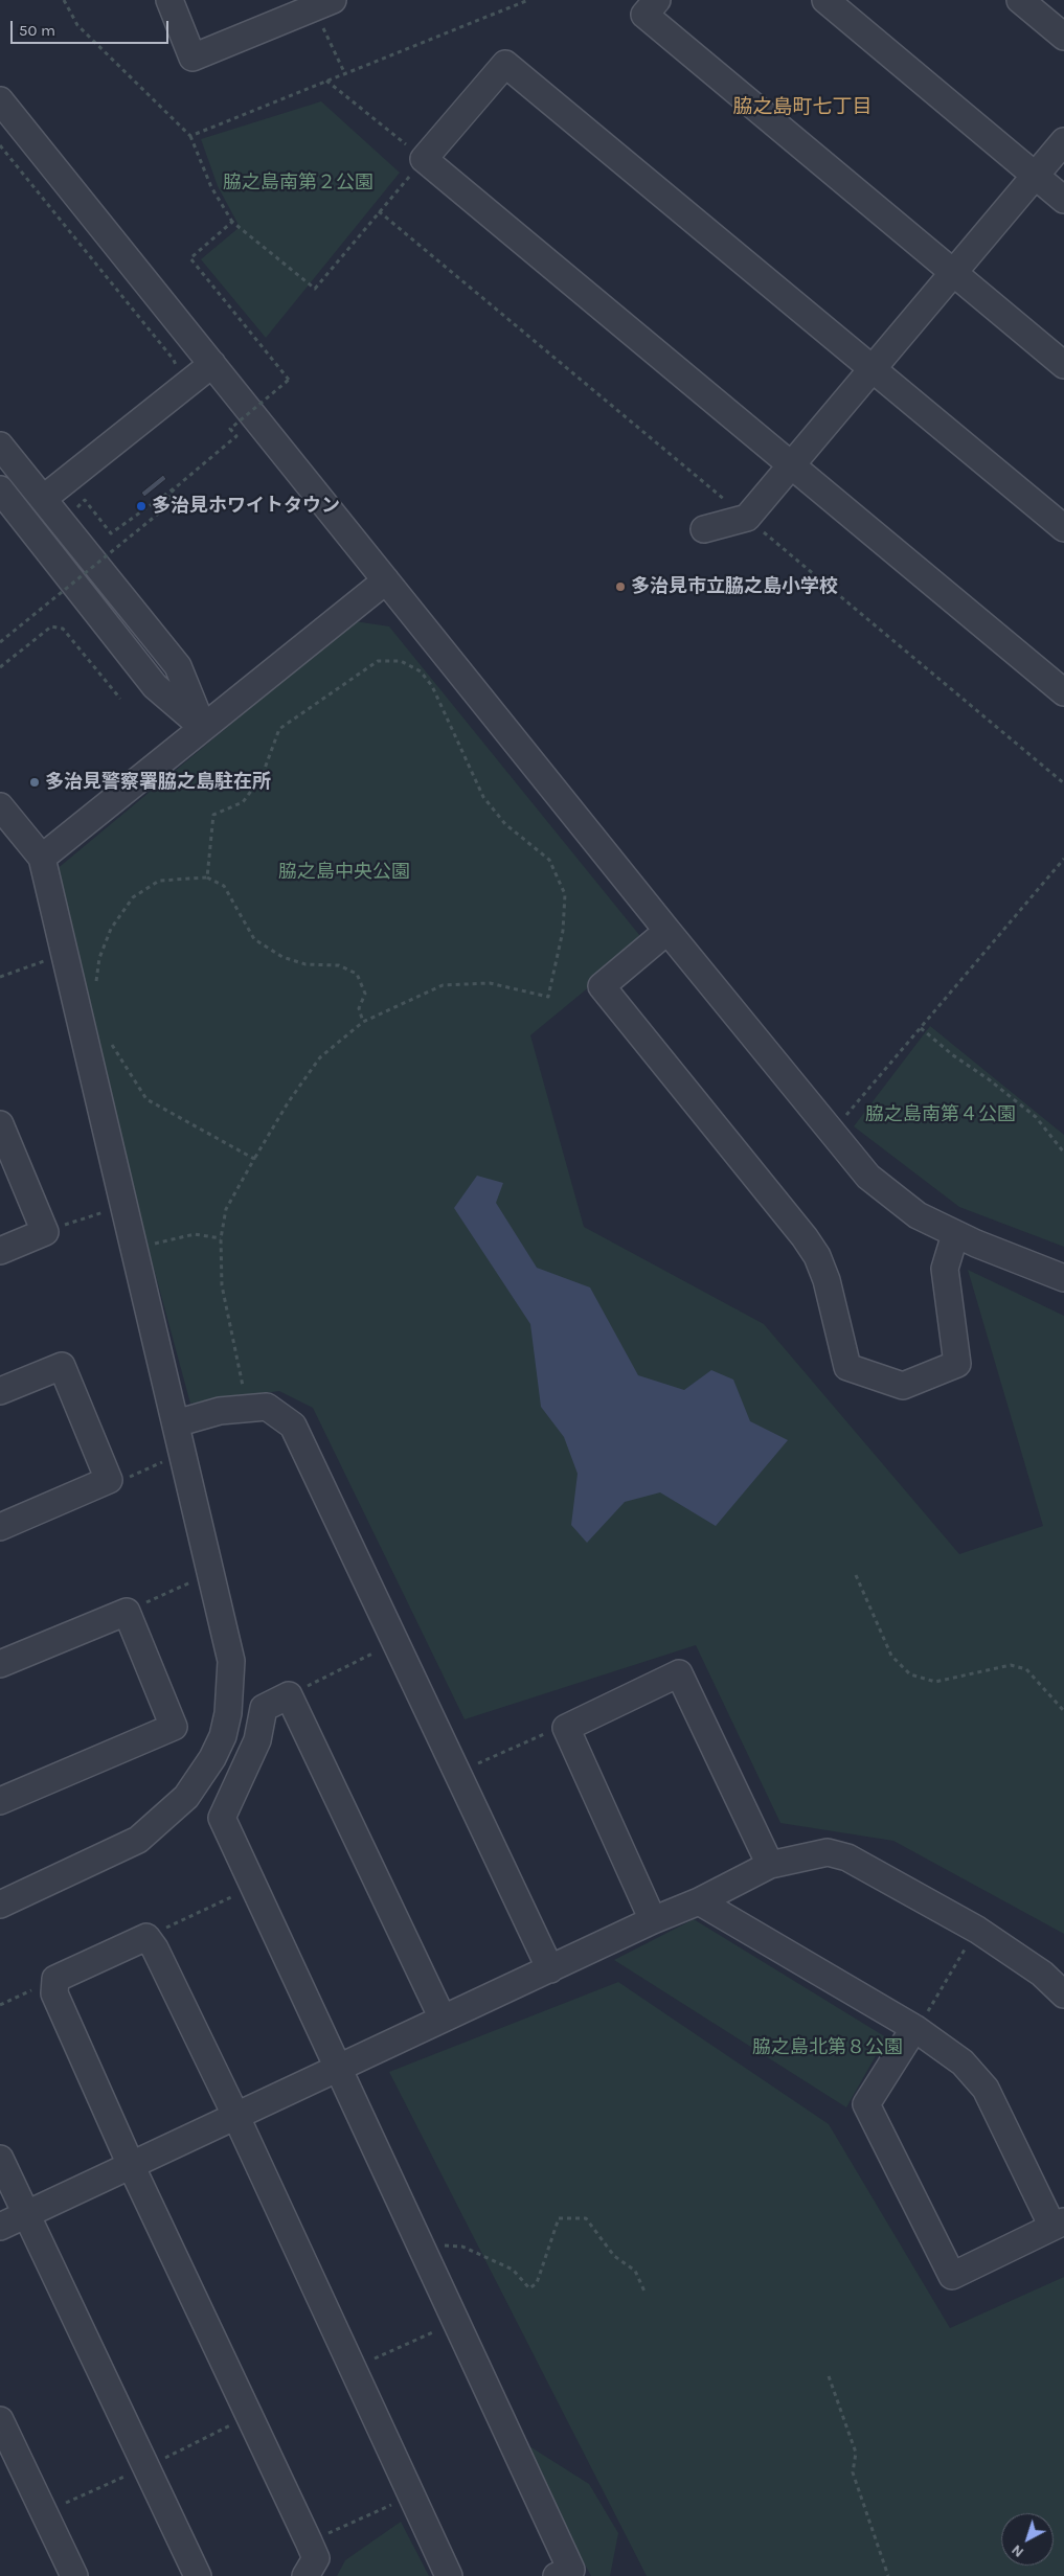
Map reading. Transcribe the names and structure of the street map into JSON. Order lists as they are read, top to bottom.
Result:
{
  "districts": ["脇之島町七丁目"],
  "parks": [
    "脇之島南第２公園",
    "脇之島中央公園",
    "脇之島南第４公園",
    "脇之島北第８公園"
  ],
  "places": ["多治見ホワイトタウン", "多治見市立脇之島小学校", "多治見警察署脇之島駐在所"],
  "scale_bar": "50 m",
  "north": "bottom left"
}
